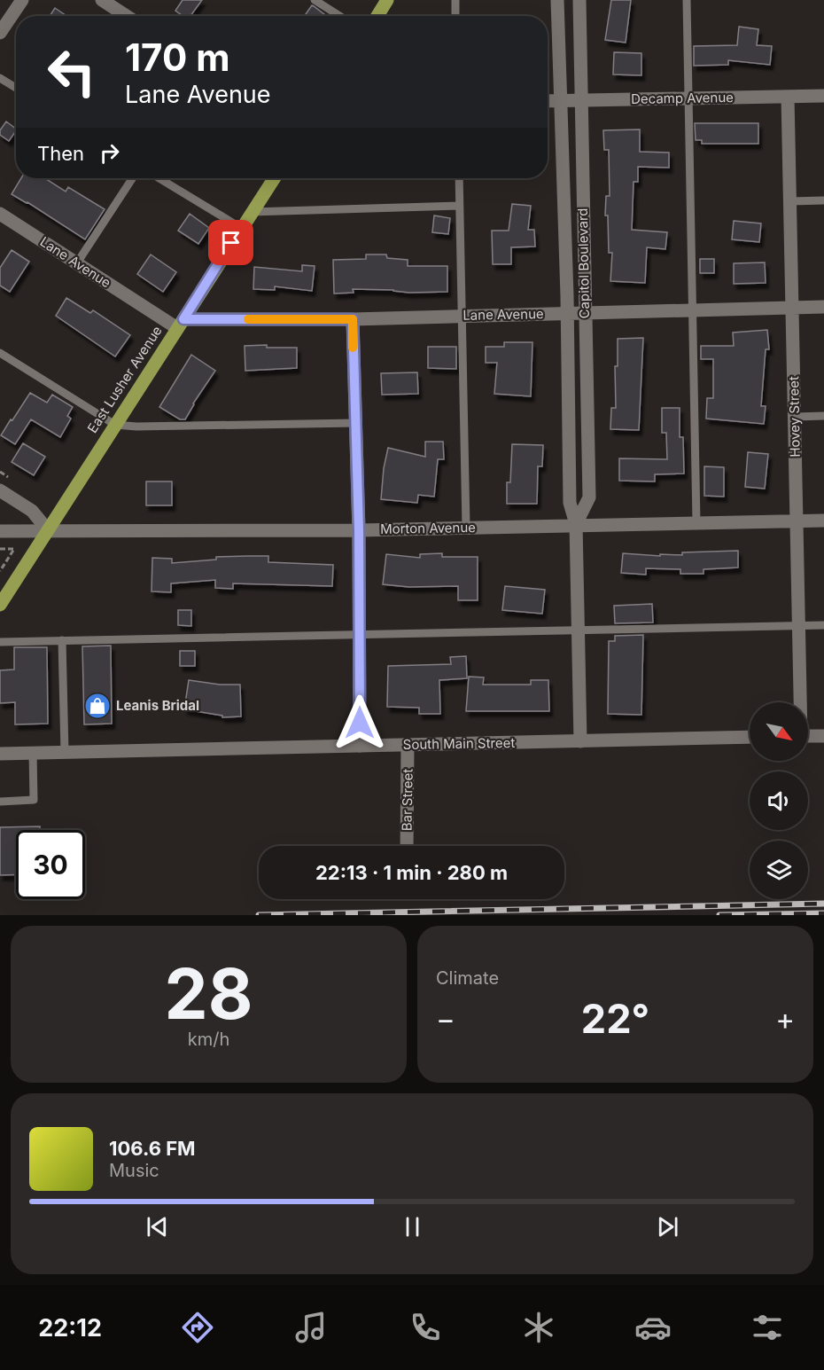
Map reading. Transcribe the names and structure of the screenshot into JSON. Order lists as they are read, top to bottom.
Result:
{
  "streets": {
    "main road": ["East Lusher Avenue"],
    "street": [
      "Decamp Avenue",
      "Lane Avenue",
      "Capitol Boulevard",
      "Hovey Street",
      "Morton Avenue",
      "South Main Street",
      "Bar Street"
    ]
  },
  "crossings": [
    ["Decamp Avenue", "Capitol Boulevard"],
    ["Decamp Avenue", "Hovey Street"],
    ["Lane Avenue", "Capitol Boulevard"],
    ["Lane Avenue", "East Lusher Avenue"],
    ["Lane Avenue", "Hovey Street"],
    ["Capitol Boulevard", "Morton Avenue"],
    ["Capitol Boulevard", "South Main Street"],
    ["East Lusher Avenue", "Morton Avenue"],
    ["Hovey Street", "Morton Avenue"],
    ["South Main Street", "Bar Street"]
  ],
  "places": {
    "shop": ["Leanis Bridal"]
  },
  "north": "bottom right",
  "page": {
    "turn": ["170 m", "Lane Avenue"],
    "then": "Then",
    "limit": "30",
    "trip": "22:13 · 1 min · 280 m",
    "tile": [
      ["28", "km/h"],
      "Climate"
    ],
    "heat": ["−", "22°", "+"],
    "song": ["106.6 FM", "Music"],
    "tabs": "22:12"
  }
}
